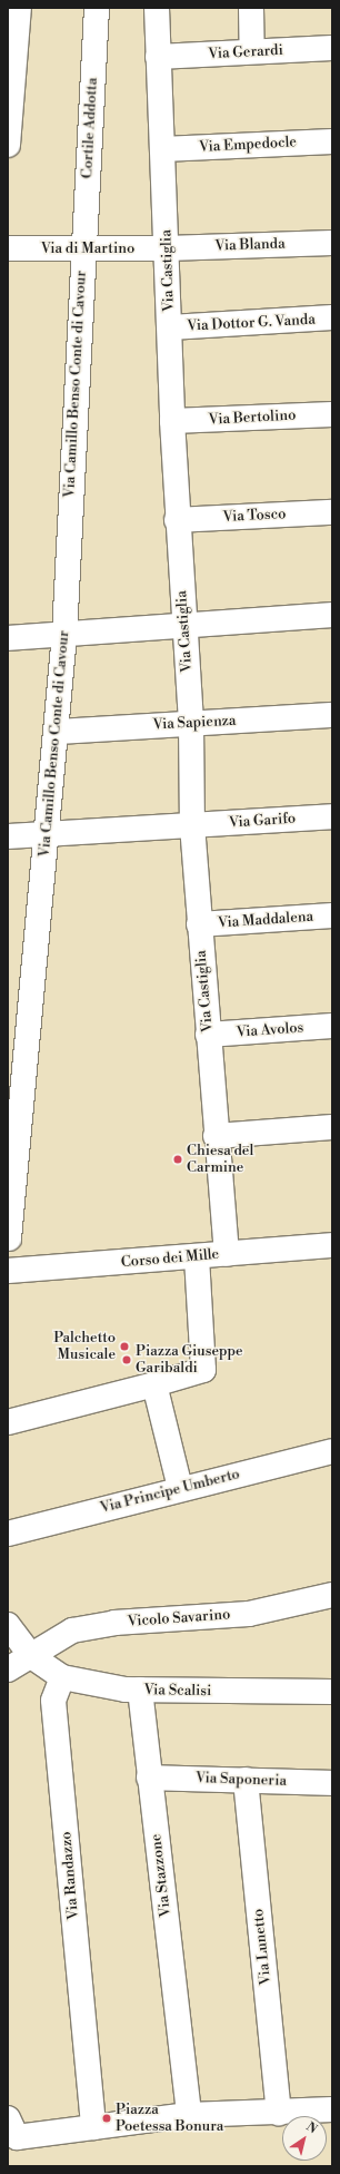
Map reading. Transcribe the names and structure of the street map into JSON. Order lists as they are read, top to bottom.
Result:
{
  "streets": {
    "street": [
      "Via Gerardi",
      "Cortile Addotta",
      "Via Empedocle",
      "Via Blanda",
      "Via di Martino",
      "Via Castiglia",
      "Via Dottor G. Vanda",
      "Via Camillo Benso Conte di Cavour",
      "Via Bertolino",
      "Via Tosco",
      "Via Sapienza",
      "Via Garifo",
      "Via Maddalena",
      "Via Avolos",
      "Corso dei Mille",
      "Via Principe Umberto",
      "Vicolo Savarino",
      "Via Scalisi",
      "Via Saponeria",
      "Via Randazzo",
      "Via Stazzone",
      "Via Lunetto"
    ]
  },
  "crossings": [
    ["Via Gerardi", "Via Castiglia"],
    ["Cortile Addotta", "Via di Martino"],
    ["Cortile Addotta", "Via Camillo Benso Conte di Cavour"],
    ["Via Empedocle", "Via Castiglia"],
    ["Via Blanda", "Via di Martino"],
    ["Via Blanda", "Via Castiglia"],
    ["Via di Martino", "Via Castiglia"],
    ["Via di Martino", "Via Camillo Benso Conte di Cavour"],
    ["Via Castiglia", "Via Dottor G. Vanda"],
    ["Via Castiglia", "Via Bertolino"],
    ["Via Castiglia", "Via Tosco"],
    ["Via Castiglia", "Via Sapienza"],
    ["Via Castiglia", "Via Garifo"],
    ["Via Castiglia", "Via Maddalena"],
    ["Via Castiglia", "Via Avolos"],
    ["Via Castiglia", "Corso dei Mille"],
    ["Via Camillo Benso Conte di Cavour", "Via Sapienza"],
    ["Via Camillo Benso Conte di Cavour", "Via Garifo"],
    ["Vicolo Savarino", "Via Scalisi"],
    ["Via Scalisi", "Via Randazzo"],
    ["Via Scalisi", "Via Stazzone"],
    ["Via Saponeria", "Via Stazzone"],
    ["Via Saponeria", "Via Lunetto"]
  ],
  "places": [
    "Chiesa del Carmine",
    "Palchetto Musicale",
    "Piazza Giuseppe Garibaldi",
    "Piazza Poetessa Bonura"
  ],
  "north": "top right"
}
